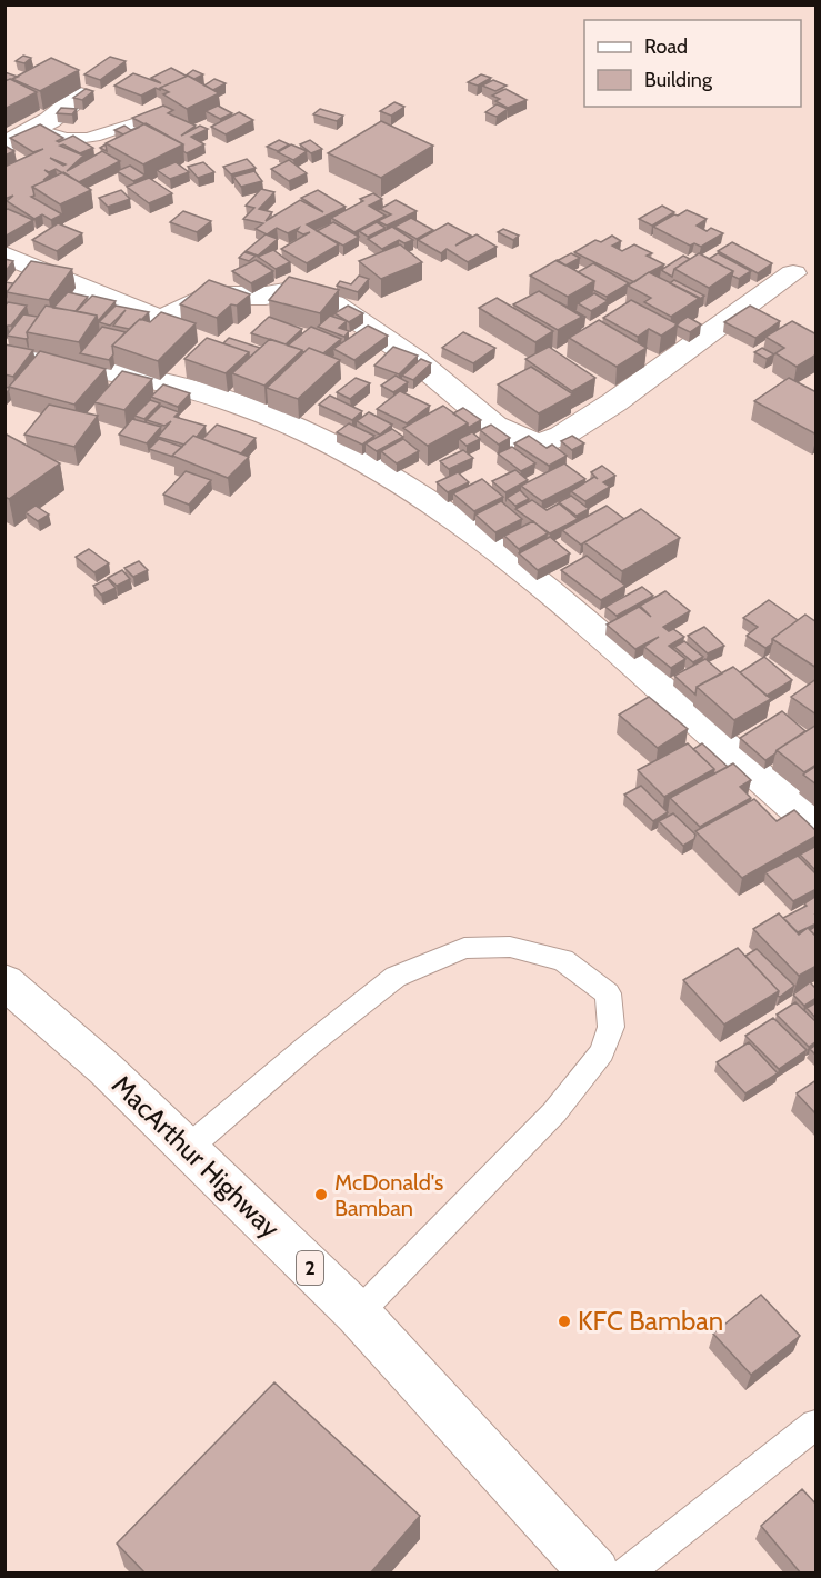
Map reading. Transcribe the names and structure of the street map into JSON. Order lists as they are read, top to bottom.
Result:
{
  "streets": {
    "main road": ["MacArthur Highway", "2"]
  },
  "places": ["McDonald's Bamban", "KFC Bamban"],
  "legend": ["Road", "Building"]
}
